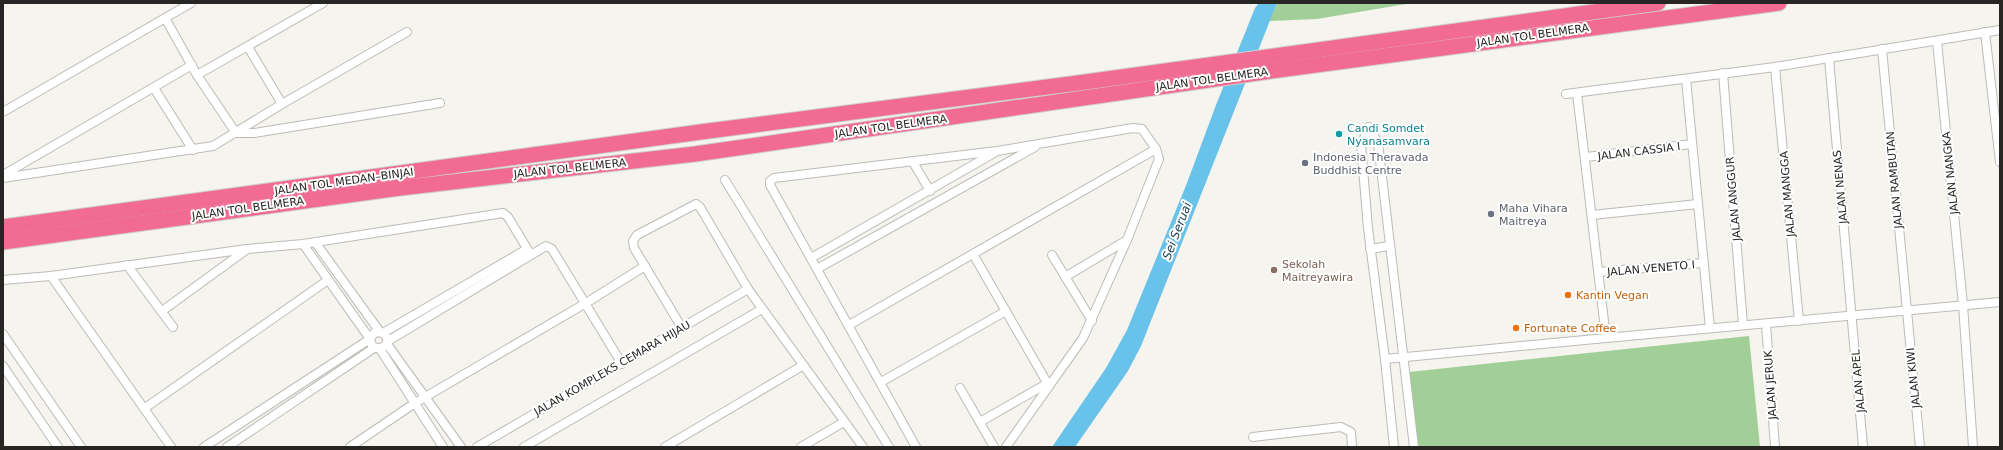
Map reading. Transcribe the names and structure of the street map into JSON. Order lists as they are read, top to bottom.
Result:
{
  "streets": {
    "highway": ["JALAN TOL BELMERA", "JALAN TOL MEDAN–BINJAI"],
    "street": [
      "JALAN CASSIA I",
      "JALAN NANGKA",
      "JALAN RAMBUTAN",
      "JALAN NENAS",
      "JALAN MANGGA",
      "JALAN ANGGUR",
      "JALAN VENETO I",
      "JALAN KOMPLEKS CEMARA HIJAU",
      "JALAN KIWI",
      "JALAN APEL",
      "JALAN JERUK"
    ]
  },
  "crossings": [
    ["JALAN TOL BELMERA", "JALAN TOL MEDAN–BINJAI"],
    ["JALAN RAMBUTAN", "JALAN KIWI"],
    ["JALAN NENAS", "JALAN APEL"]
  ],
  "water": ["Sei Seruai"],
  "places": [
    "Candi Somdet Nyanasamvara",
    "Indonesia Theravada Buddhist Centre",
    "Maha Vihara Maitreya",
    "Sekolah Maitreyawira",
    "Kantin Vegan",
    "Fortunate Coffee"
  ]
}
